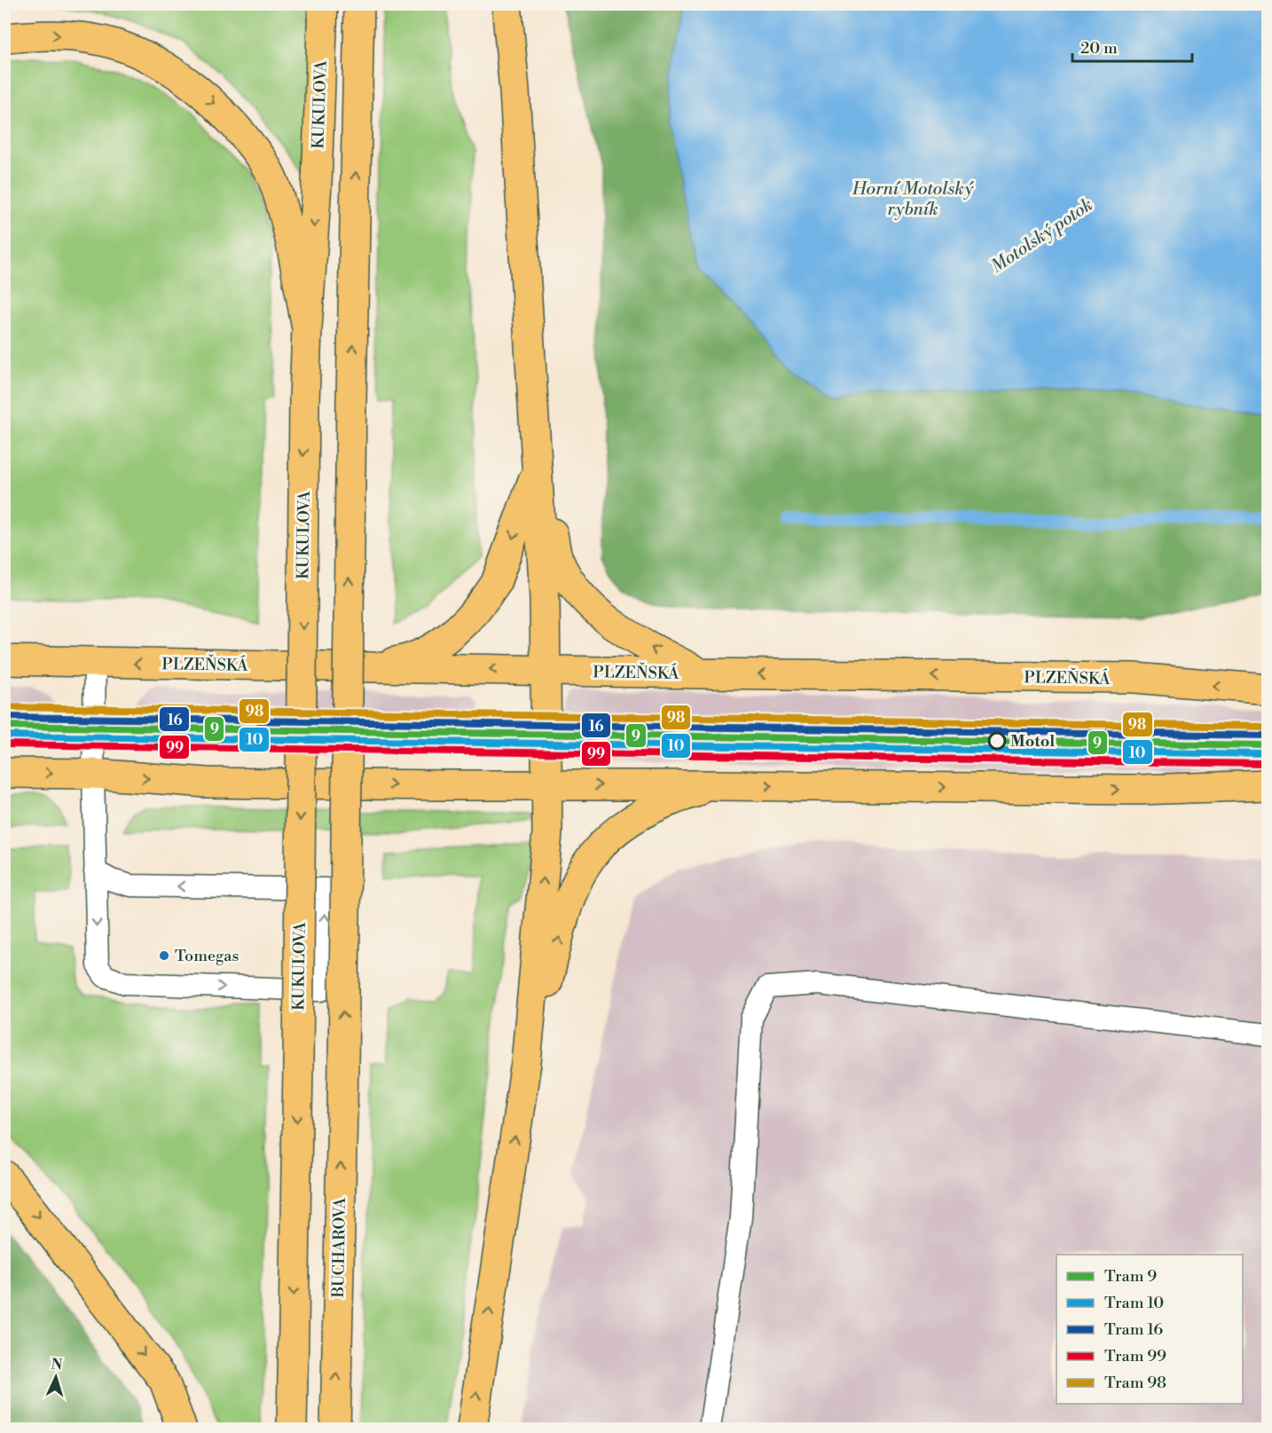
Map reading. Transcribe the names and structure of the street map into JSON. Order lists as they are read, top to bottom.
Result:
{
  "streets": {
    "main road": ["KUKULOVA", "PLZEŇSKÁ", "BUCHAROVA"]
  },
  "water": ["Horní Motolský rybník", "Motolský potok"],
  "places": ["Motol", "Tomegas"],
  "lines": [
    "tram line 98",
    "tram line 16",
    "tram line 9",
    "tram line 10",
    "tram line 99"
  ],
  "legend": [
    "Tram 9",
    "Tram 10",
    "Tram 16",
    "Tram 99",
    "Tram 98"
  ],
  "scale_bar": "20 m",
  "north": "top"
}
